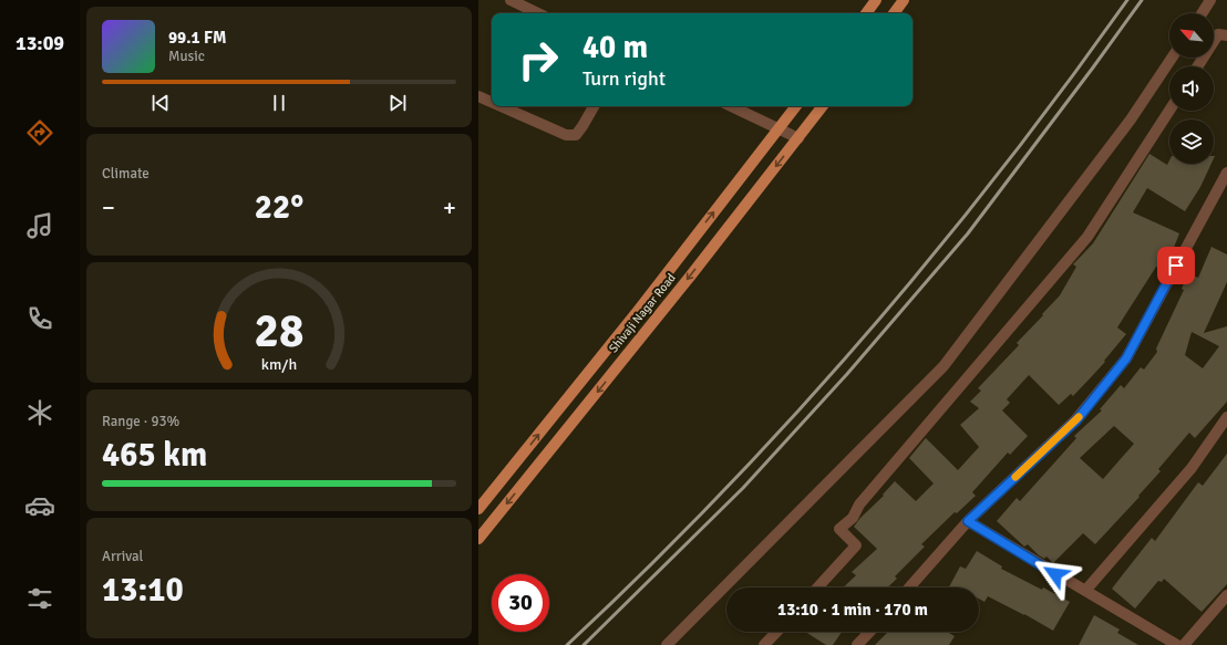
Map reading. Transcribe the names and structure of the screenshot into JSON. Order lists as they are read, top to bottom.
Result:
{
  "streets": {
    "main road": ["Shivaji Nagar Road"]
  },
  "north": "top left",
  "page": {
    "tabs": "13:09",
    "turn": ["40 m", "Turn right"],
    "song": ["99.1 FM", "Music"],
    "tile": [
      "Climate",
      ["Range · 93%", "465 km"],
      ["Arrival", "13:10"]
    ],
    "heat": ["−", "22°", "+"],
    "limit": "30",
    "trip": "13:10 · 1 min · 170 m",
    "gauge": ["28", "km/h"]
  }
}
